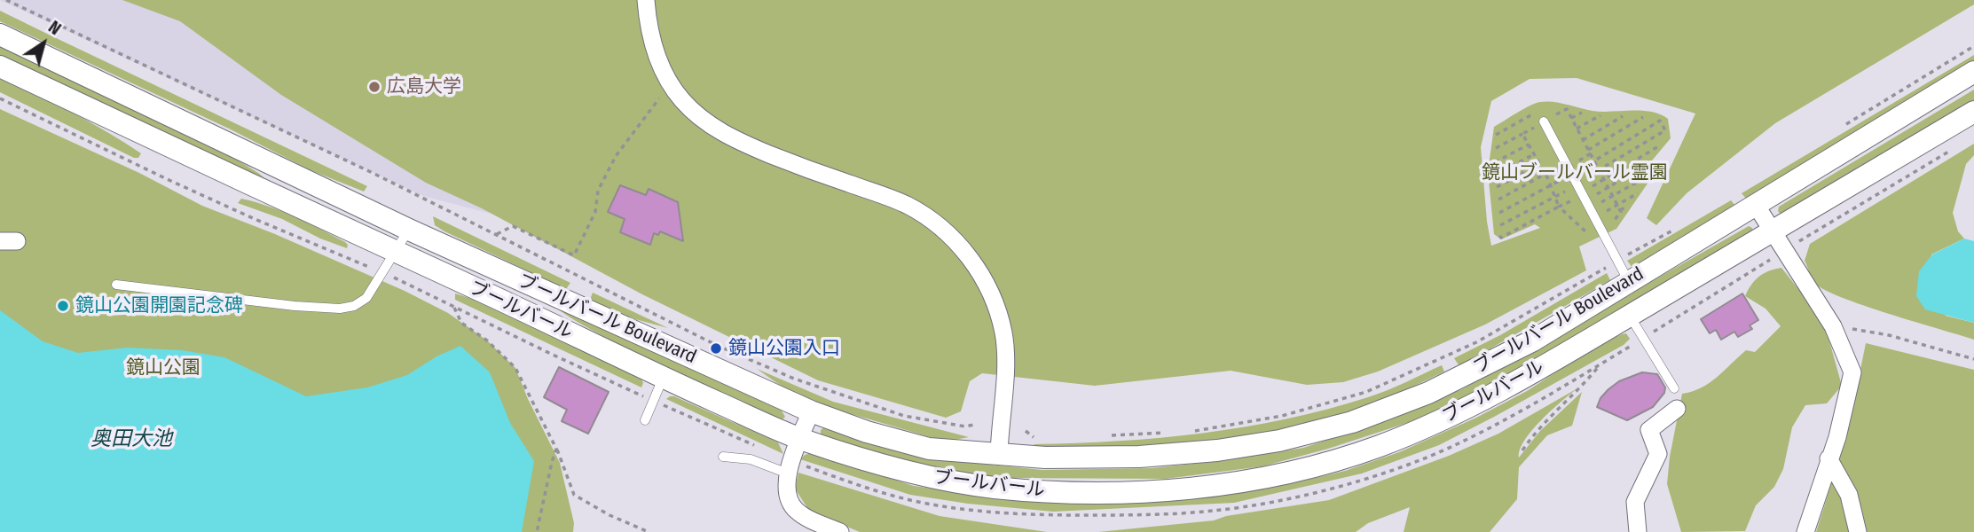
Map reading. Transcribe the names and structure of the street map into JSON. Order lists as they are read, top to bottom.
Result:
{
  "streets": {
    "street": ["ブールバール", "ブールバール Boulevard"]
  },
  "water": ["奥田大池"],
  "parks": ["鏡山ブールバール霊園", "鏡山公園"],
  "places": ["広島大学", "鏡山公園開園記念碑", "鏡山公園入口"],
  "north": "top right"
}
